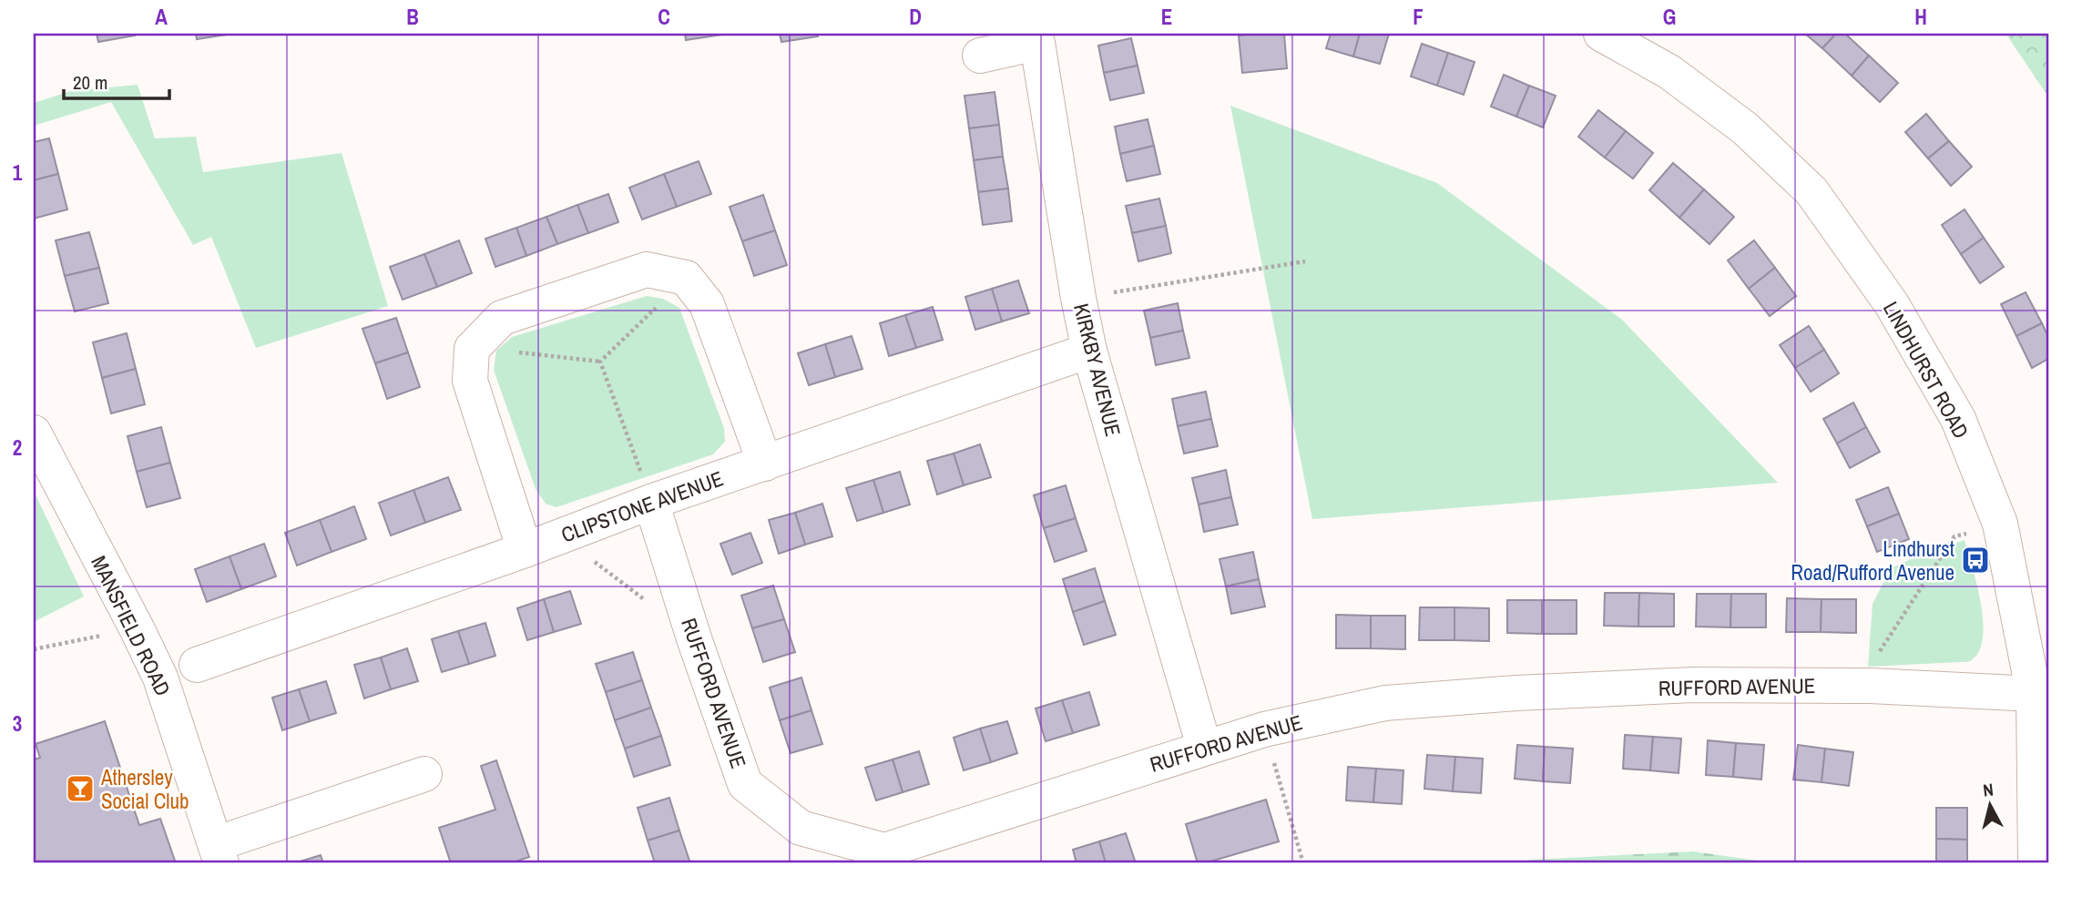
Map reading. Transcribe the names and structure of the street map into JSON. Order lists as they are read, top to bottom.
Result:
{
  "streets": {
    "street": [
      "KIRKBY AVENUE",
      "LINDHURST ROAD",
      "CLIPSTONE AVENUE",
      "MANSFIELD ROAD",
      "RUFFORD AVENUE"
    ]
  },
  "crossings": [
    ["KIRKBY AVENUE", "CLIPSTONE AVENUE"],
    ["KIRKBY AVENUE", "RUFFORD AVENUE"],
    ["LINDHURST ROAD", "RUFFORD AVENUE"],
    ["CLIPSTONE AVENUE", "RUFFORD AVENUE"]
  ],
  "places": {
    "bus stop": ["Lindhurst Road/Rufford Avenue"],
    "bar": ["Athersley Social Club"]
  },
  "scale_bar": "20 m",
  "north": "top",
  "grid": {
    "columns": [
      "A",
      "B",
      "C",
      "D",
      "E",
      "F",
      "G",
      "H"
    ],
    "rows": ["1", "2", "3"]
  }
}
